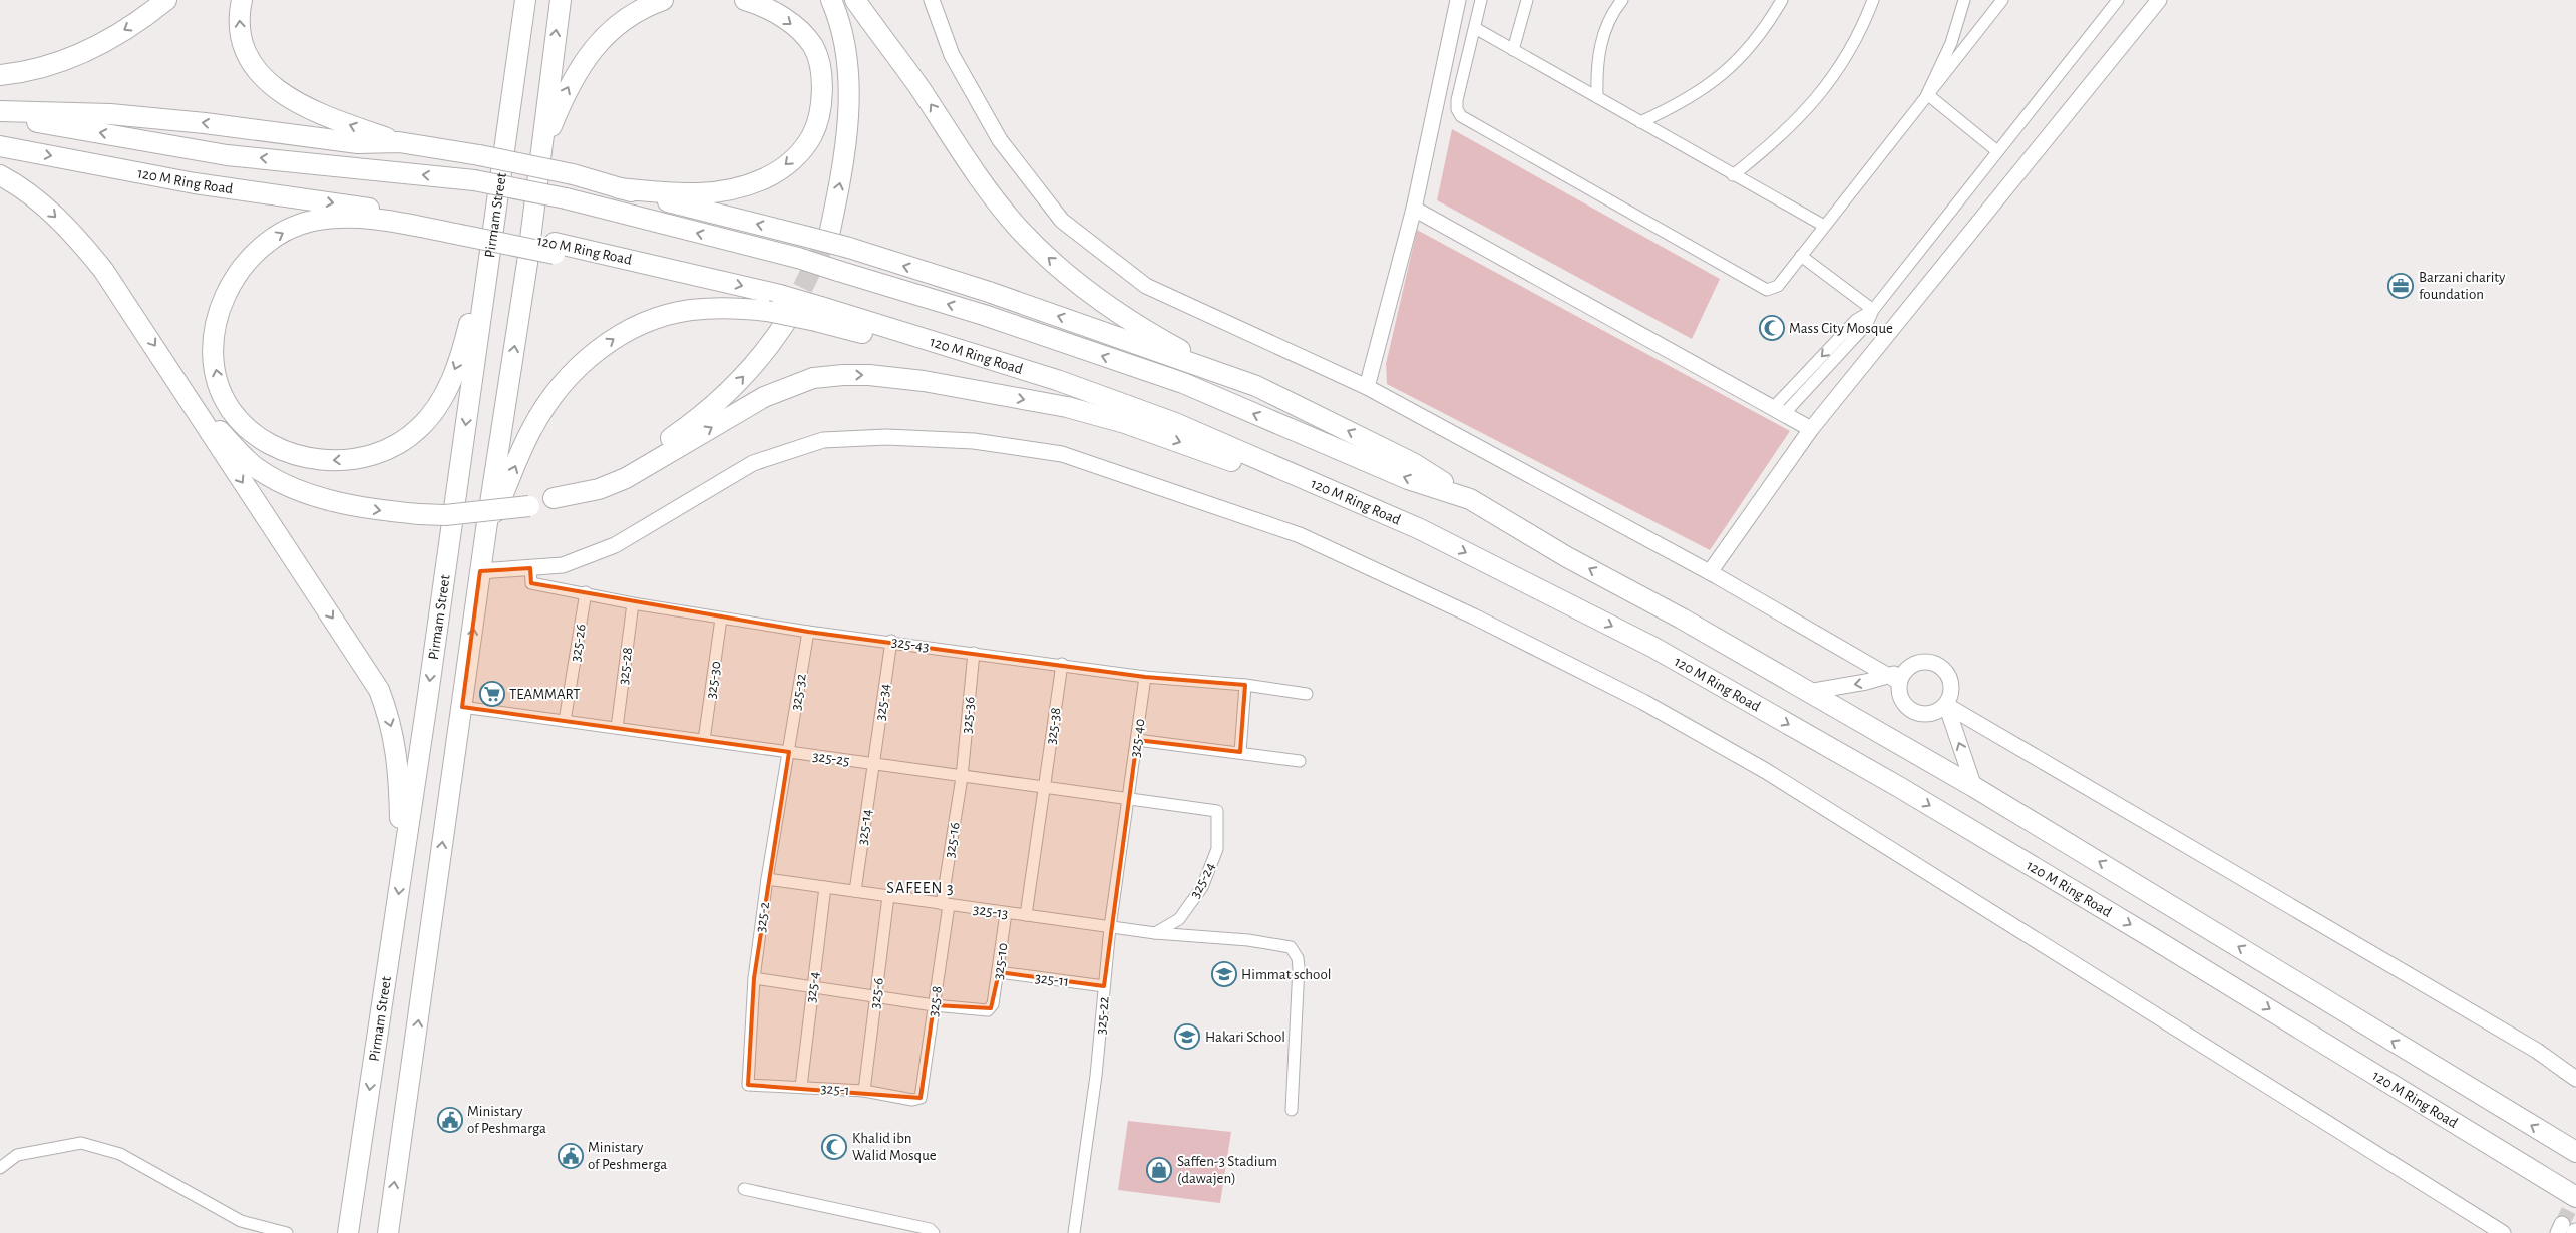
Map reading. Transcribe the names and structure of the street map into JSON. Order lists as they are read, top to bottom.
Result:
{
  "streets": {
    "highway": ["120 M Ring Road", "Pirmam Street"],
    "street": [
      "325-26",
      "325-43",
      "325-28",
      "325-30",
      "325-32",
      "325-34",
      "325-36",
      "325-38",
      "325-40",
      "325-25",
      "325-14",
      "325-16",
      "325-24",
      "325-13",
      "325-2",
      "325-10",
      "325-11",
      "325-4",
      "325-6",
      "325-8",
      "325-22",
      "325-1"
    ]
  },
  "crossings": [
    ["325-26", "325-43"],
    ["325-26", "325-25"],
    ["325-43", "325-28"],
    ["325-43", "325-30"],
    ["325-43", "325-32"],
    ["325-43", "325-34"],
    ["325-43", "325-36"],
    ["325-43", "325-38"],
    ["325-43", "325-40"],
    ["325-28", "325-25"],
    ["325-30", "325-25"],
    ["325-32", "325-25"],
    ["325-32", "325-2"],
    ["325-34", "325-25"],
    ["325-34", "325-14"],
    ["325-36", "325-25"],
    ["325-36", "325-16"],
    ["325-38", "325-25"],
    ["325-38", "325-13"],
    ["325-40", "325-25"],
    ["325-40", "325-22"],
    ["325-25", "325-14"],
    ["325-25", "325-16"],
    ["325-25", "325-24"],
    ["325-25", "325-2"],
    ["325-25", "325-22"],
    ["325-14", "325-13"],
    ["325-16", "325-13"],
    ["325-16", "325-8"],
    ["325-24", "325-13"],
    ["325-13", "325-2"],
    ["325-13", "325-10"],
    ["325-13", "325-4"],
    ["325-13", "325-6"],
    ["325-13", "325-8"],
    ["325-13", "325-22"],
    ["325-2", "325-1"],
    ["325-10", "325-11"],
    ["325-10", "325-8"],
    ["325-11", "325-22"],
    ["325-4", "325-1"],
    ["325-6", "325-1"],
    ["325-8", "325-1"]
  ],
  "districts": ["SAFEEN 3"],
  "places": {
    "office": ["Barzani charity foundation"],
    "mosque": ["Mass City Mosque", "Khalid ibn Walid Mosque"],
    "supermarket": ["TEAMMART"],
    "school or university": ["Himmat school", "Hakari School"],
    "public building": ["Ministary of Peshmarga", "Ministary of Peshmerga"],
    "shop": ["Saffen-3 Stadium (dawajen)"]
  }
}
